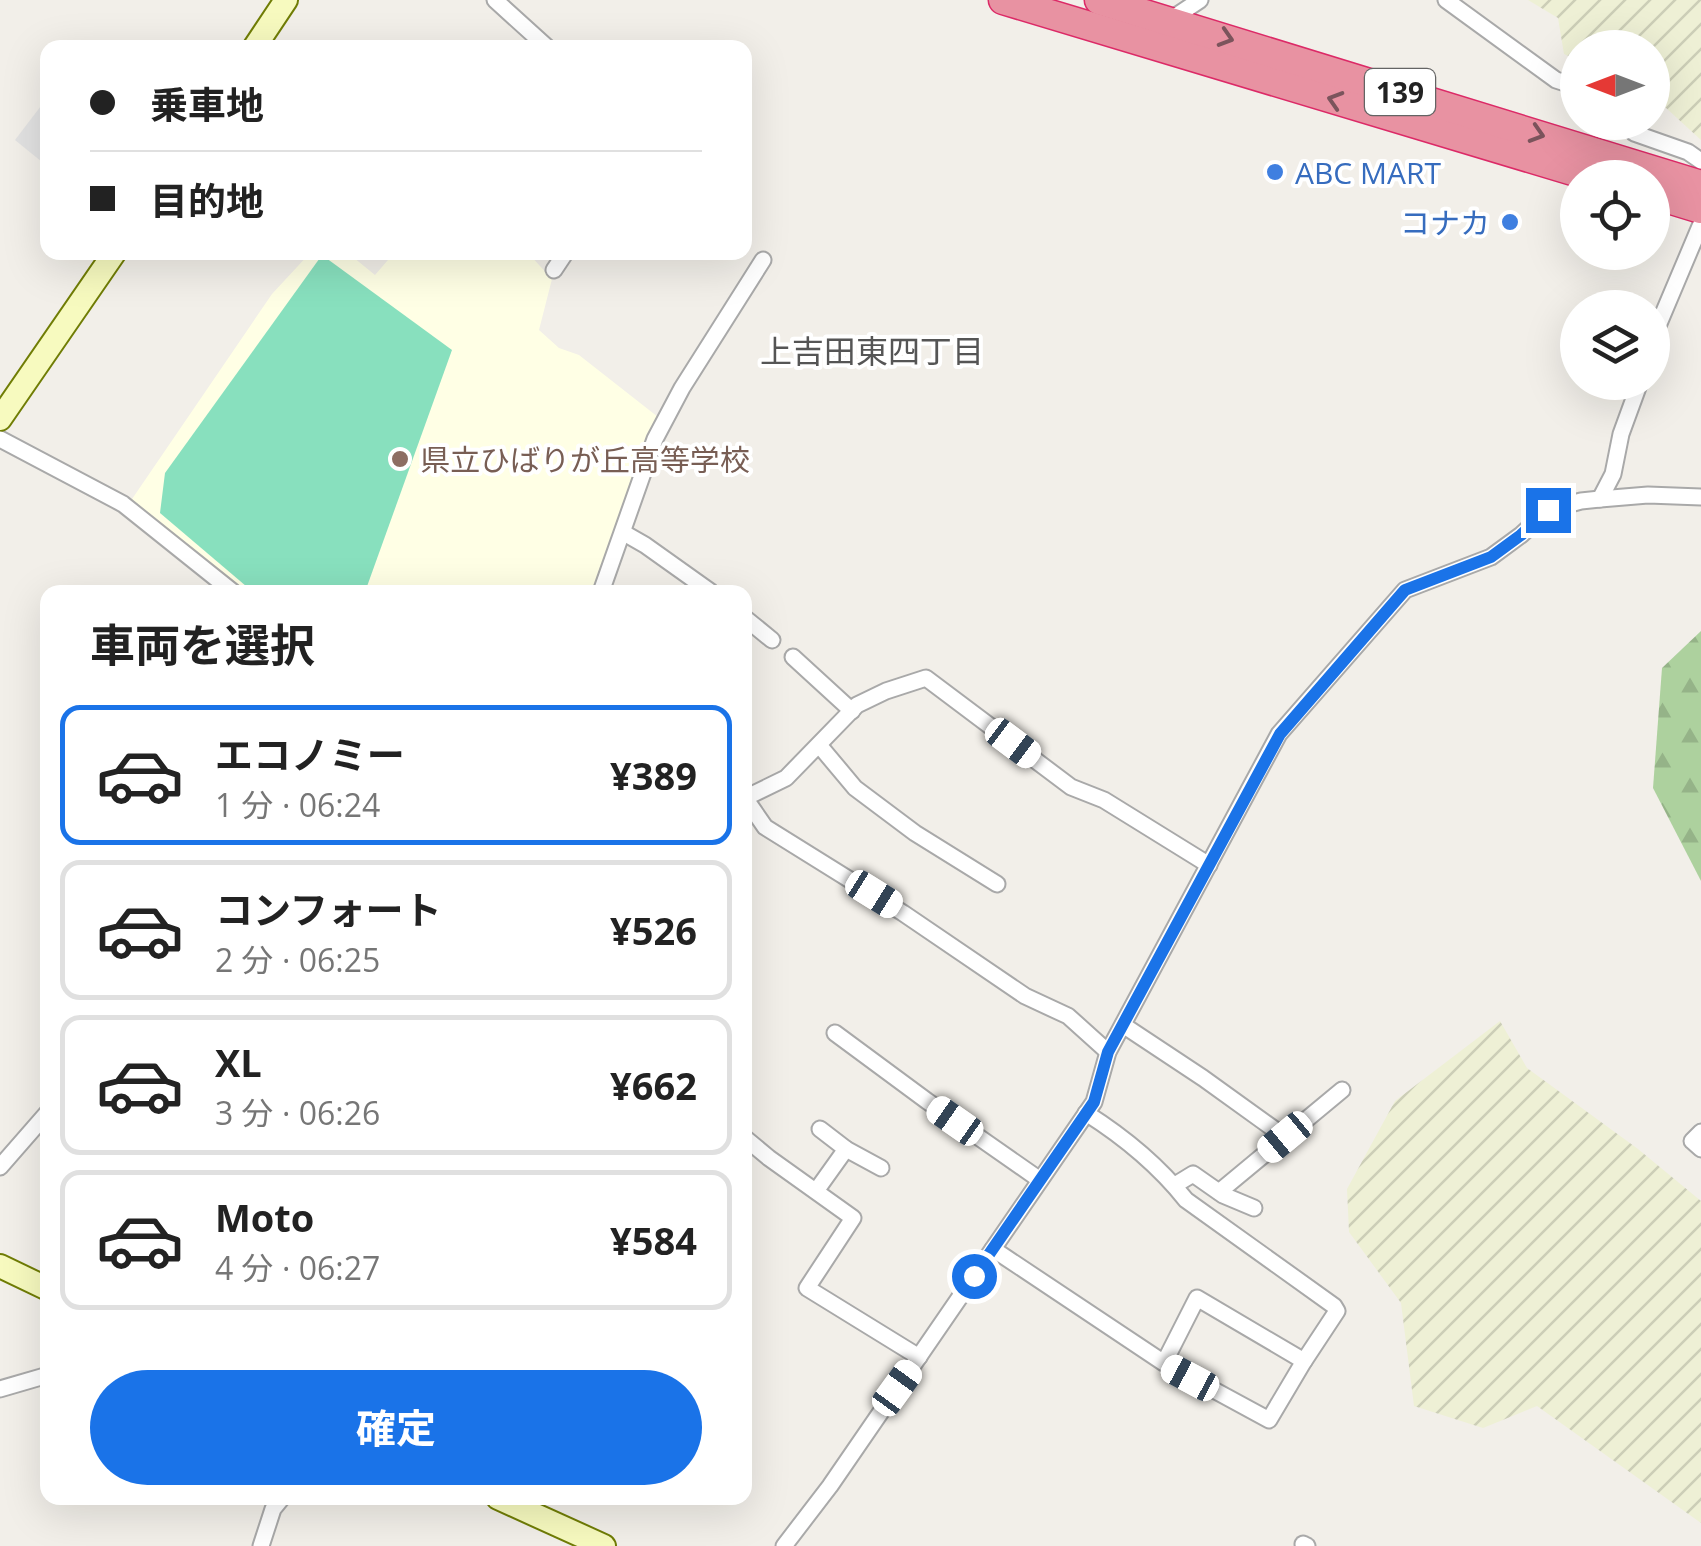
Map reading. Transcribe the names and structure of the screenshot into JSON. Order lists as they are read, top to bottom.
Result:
{
  "streets": {
    "highway": ["139"]
  },
  "districts": ["上吉田東四丁目"],
  "places": ["ABC MART", "コナカ", "県立ひばりが丘高等学校"],
  "north": "left",
  "page": {
    "banner": ["乗車地", "目的地"],
    "heading": "車両を選択",
    "list": [
      {
        "name": "エコノミー",
        "note": "1 分 · 06:24",
        "value": "¥389"
      },
      {
        "name": "コンフォート",
        "note": "2 分 · 06:25",
        "value": "¥526"
      },
      {
        "name": "XL",
        "note": "3 分 · 06:26",
        "value": "¥662"
      },
      {
        "name": "Moto",
        "note": "4 分 · 06:27",
        "value": "¥584"
      }
    ],
    "buttons": "確定"
  }
}
